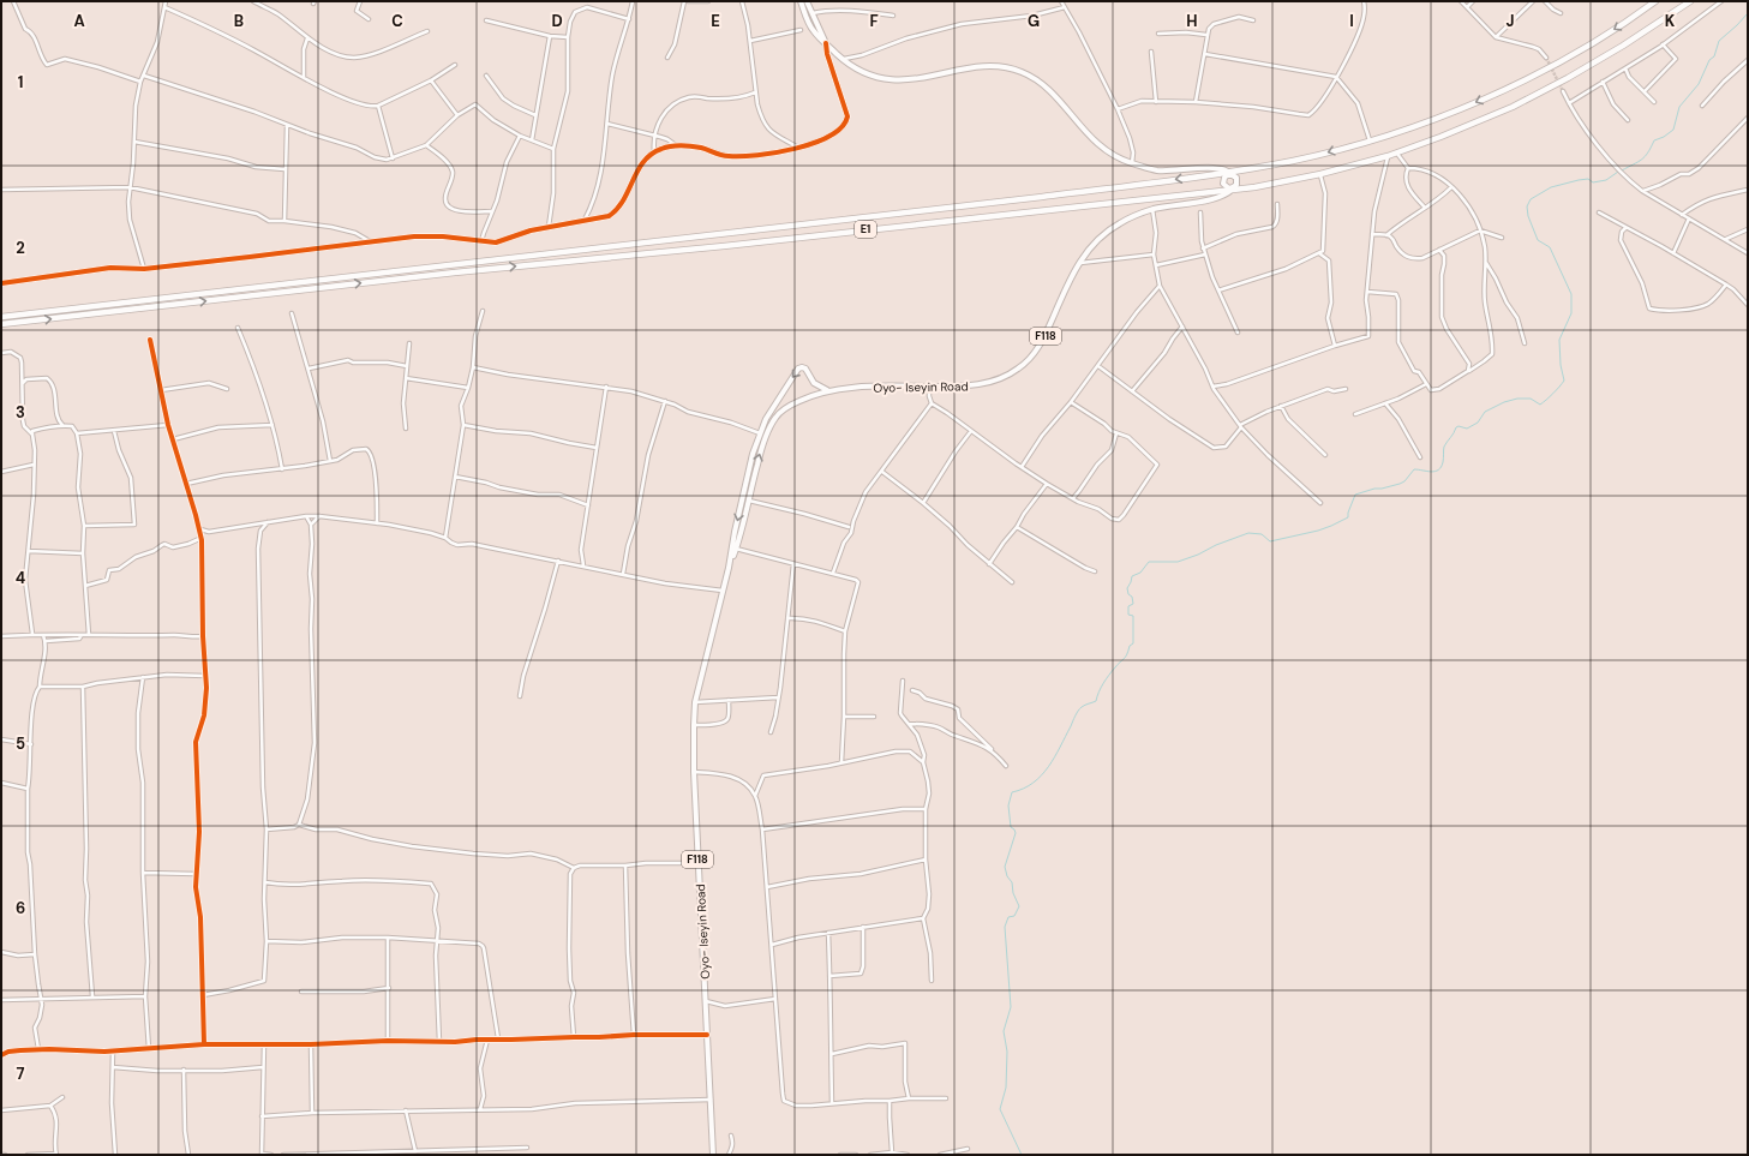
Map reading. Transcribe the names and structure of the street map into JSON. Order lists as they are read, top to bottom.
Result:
{
  "streets": {
    "highway": ["E1"],
    "main road": ["F118", "Oyo- Iseyin Road"]
  },
  "crossings": [
    ["E1", "Oyo- Iseyin Road"]
  ],
  "grid": {
    "columns": [
      "A",
      "B",
      "C",
      "D",
      "E",
      "F",
      "G",
      "H",
      "I",
      "J",
      "K"
    ],
    "rows": [
      "1",
      "2",
      "3",
      "4",
      "5",
      "6",
      "7"
    ]
  }
}
